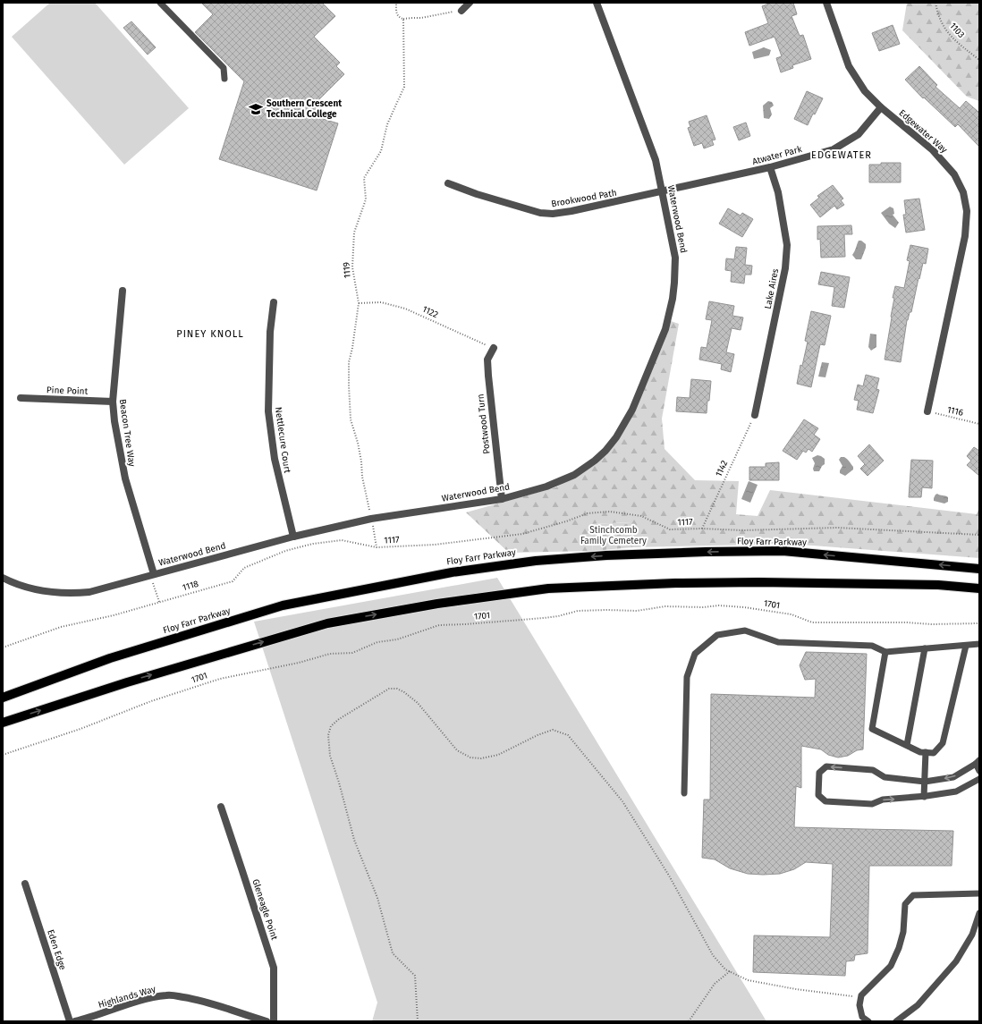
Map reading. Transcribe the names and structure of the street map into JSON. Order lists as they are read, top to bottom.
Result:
{
  "streets": {
    "main road": ["Floy Farr Parkway"],
    "street": [
      "Edgewater Way",
      "Atwater Park",
      "Brookwood Path",
      "Waterwood Bend",
      "Lake Aires",
      "Pine Point",
      "Postwood Turn",
      "Beacon Tree Way",
      "Nettlecure Court",
      "Gleneagle Point",
      "Eden Edge",
      "Highlands Way"
    ],
    "path": [
      "1103",
      "1119",
      "1122",
      "1116",
      "1142",
      "1117",
      "1118",
      "1701"
    ]
  },
  "crossings": [
    ["Edgewater Way", "Atwater Park"],
    ["Edgewater Way", "1116"],
    ["Atwater Park", "Brookwood Path"],
    ["Atwater Park", "Waterwood Bend"],
    ["Atwater Park", "Lake Aires"],
    ["Brookwood Path", "Waterwood Bend"],
    ["Waterwood Bend", "1119"],
    ["Waterwood Bend", "Postwood Turn"],
    ["Waterwood Bend", "Beacon Tree Way"],
    ["Waterwood Bend", "Nettlecure Court"],
    ["1119", "1122"],
    ["1119", "1117"],
    ["1119", "1118"],
    ["Lake Aires", "1142"],
    ["1122", "Postwood Turn"],
    ["Pine Point", "Beacon Tree Way"],
    ["1142", "1117"],
    ["1117", "1118"]
  ],
  "districts": ["EDGEWATER", "PINEY KNOLL"],
  "parks": ["Stinchcomb Family Cemetery"],
  "places": {
    "school or university": ["Southern Crescent Technical College"]
  }
}
